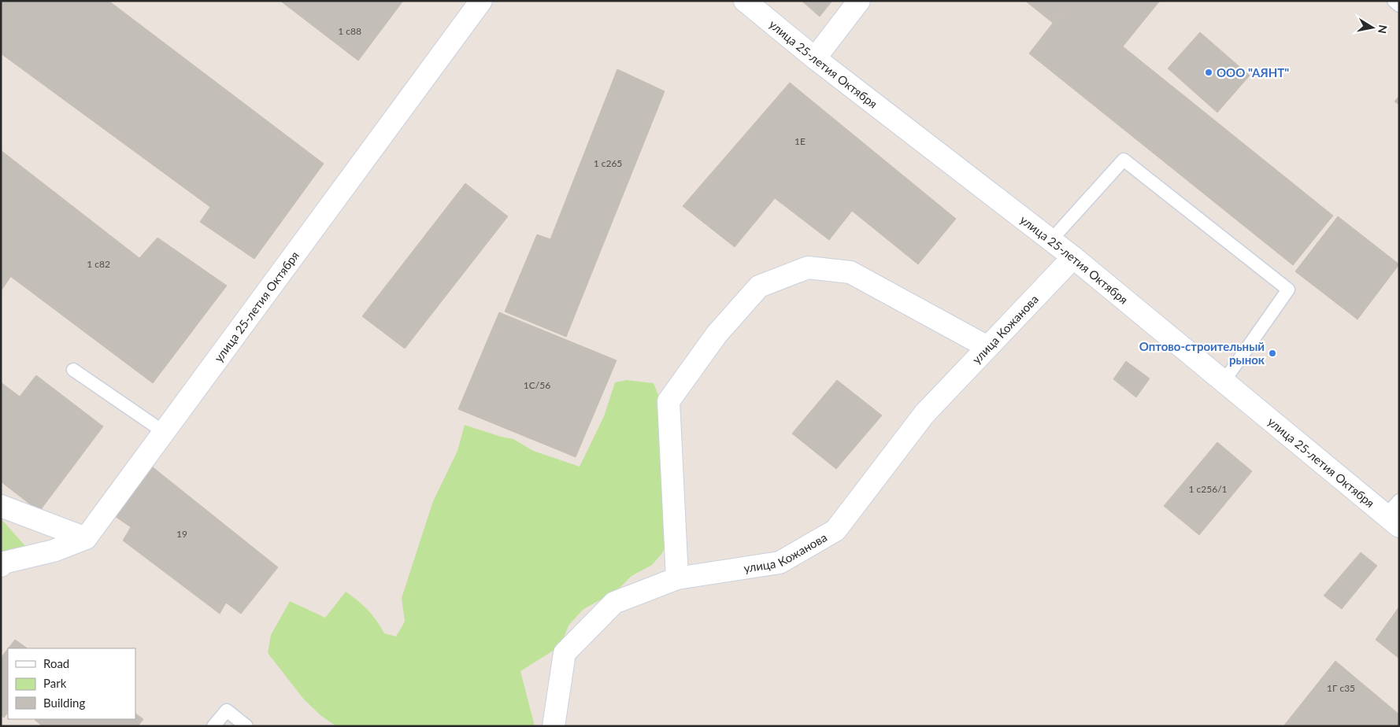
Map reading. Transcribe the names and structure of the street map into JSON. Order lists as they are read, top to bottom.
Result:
{
  "streets": {
    "street": ["улица 25-летия Октября", "улица Кожанова"]
  },
  "crossings": [
    ["улица 25-летия Октября", "улица Кожанова"]
  ],
  "places": ["ООО \"АЯНТ\"", "Оптово-строительный рынок"],
  "house_numbers": [
    "1 с88",
    "1Е",
    "1 с265",
    "1 с82",
    "1С/56",
    "1 с256/1",
    "19",
    "1Г с35"
  ],
  "legend": ["Road", "Park", "Building"],
  "north": "right"
}
